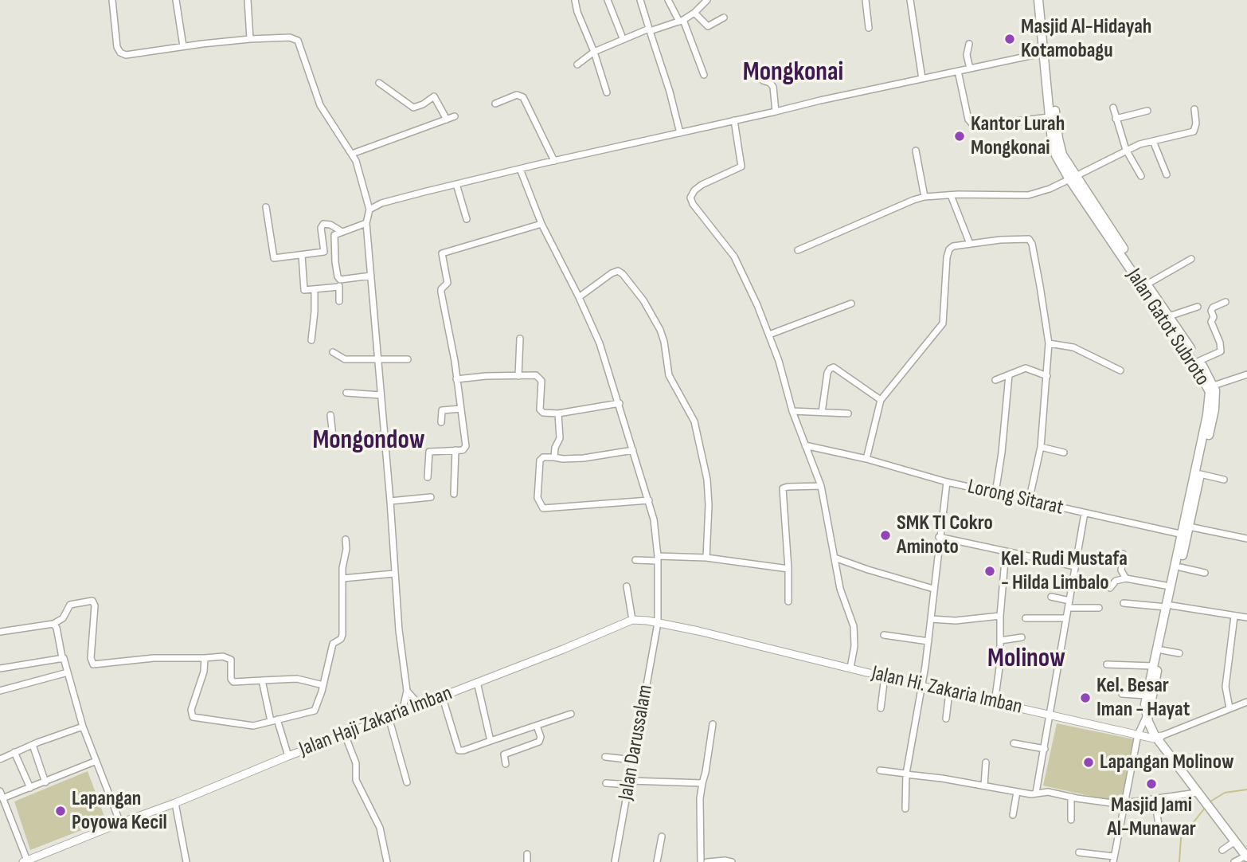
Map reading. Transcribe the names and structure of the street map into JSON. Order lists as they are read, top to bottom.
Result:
{
  "streets": {
    "highway": ["Jalan Gatot Subroto"],
    "main road": ["Jalan Hi. Zakaria Imban", "Jalan Haji Zakaria Imban"],
    "street": ["Lorong Sitarat", "Jalan Darussalam"]
  },
  "crossings": [
    ["Jalan Gatot Subroto", "Lorong Sitarat"],
    ["Lorong Sitarat", "Jalan Hi. Zakaria Imban"],
    ["Jalan Hi. Zakaria Imban", "Jalan Haji Zakaria Imban"],
    ["Jalan Haji Zakaria Imban", "Jalan Darussalam"]
  ],
  "districts": ["Mongkonai", "Mongondow", "Molinow"],
  "places": [
    "Masjid Al-Hidayah Kotamobagu",
    "Kantor Lurah Mongkonai",
    "SMK TI Cokro Aminoto",
    "Kel. Rudi Mustafa - Hilda Limbalo",
    "Kel. Besar Iman - Hayat",
    "Lapangan Molinow",
    "Masjid Jami Al-Munawar",
    "Lapangan Poyowa Kecil"
  ]
}
